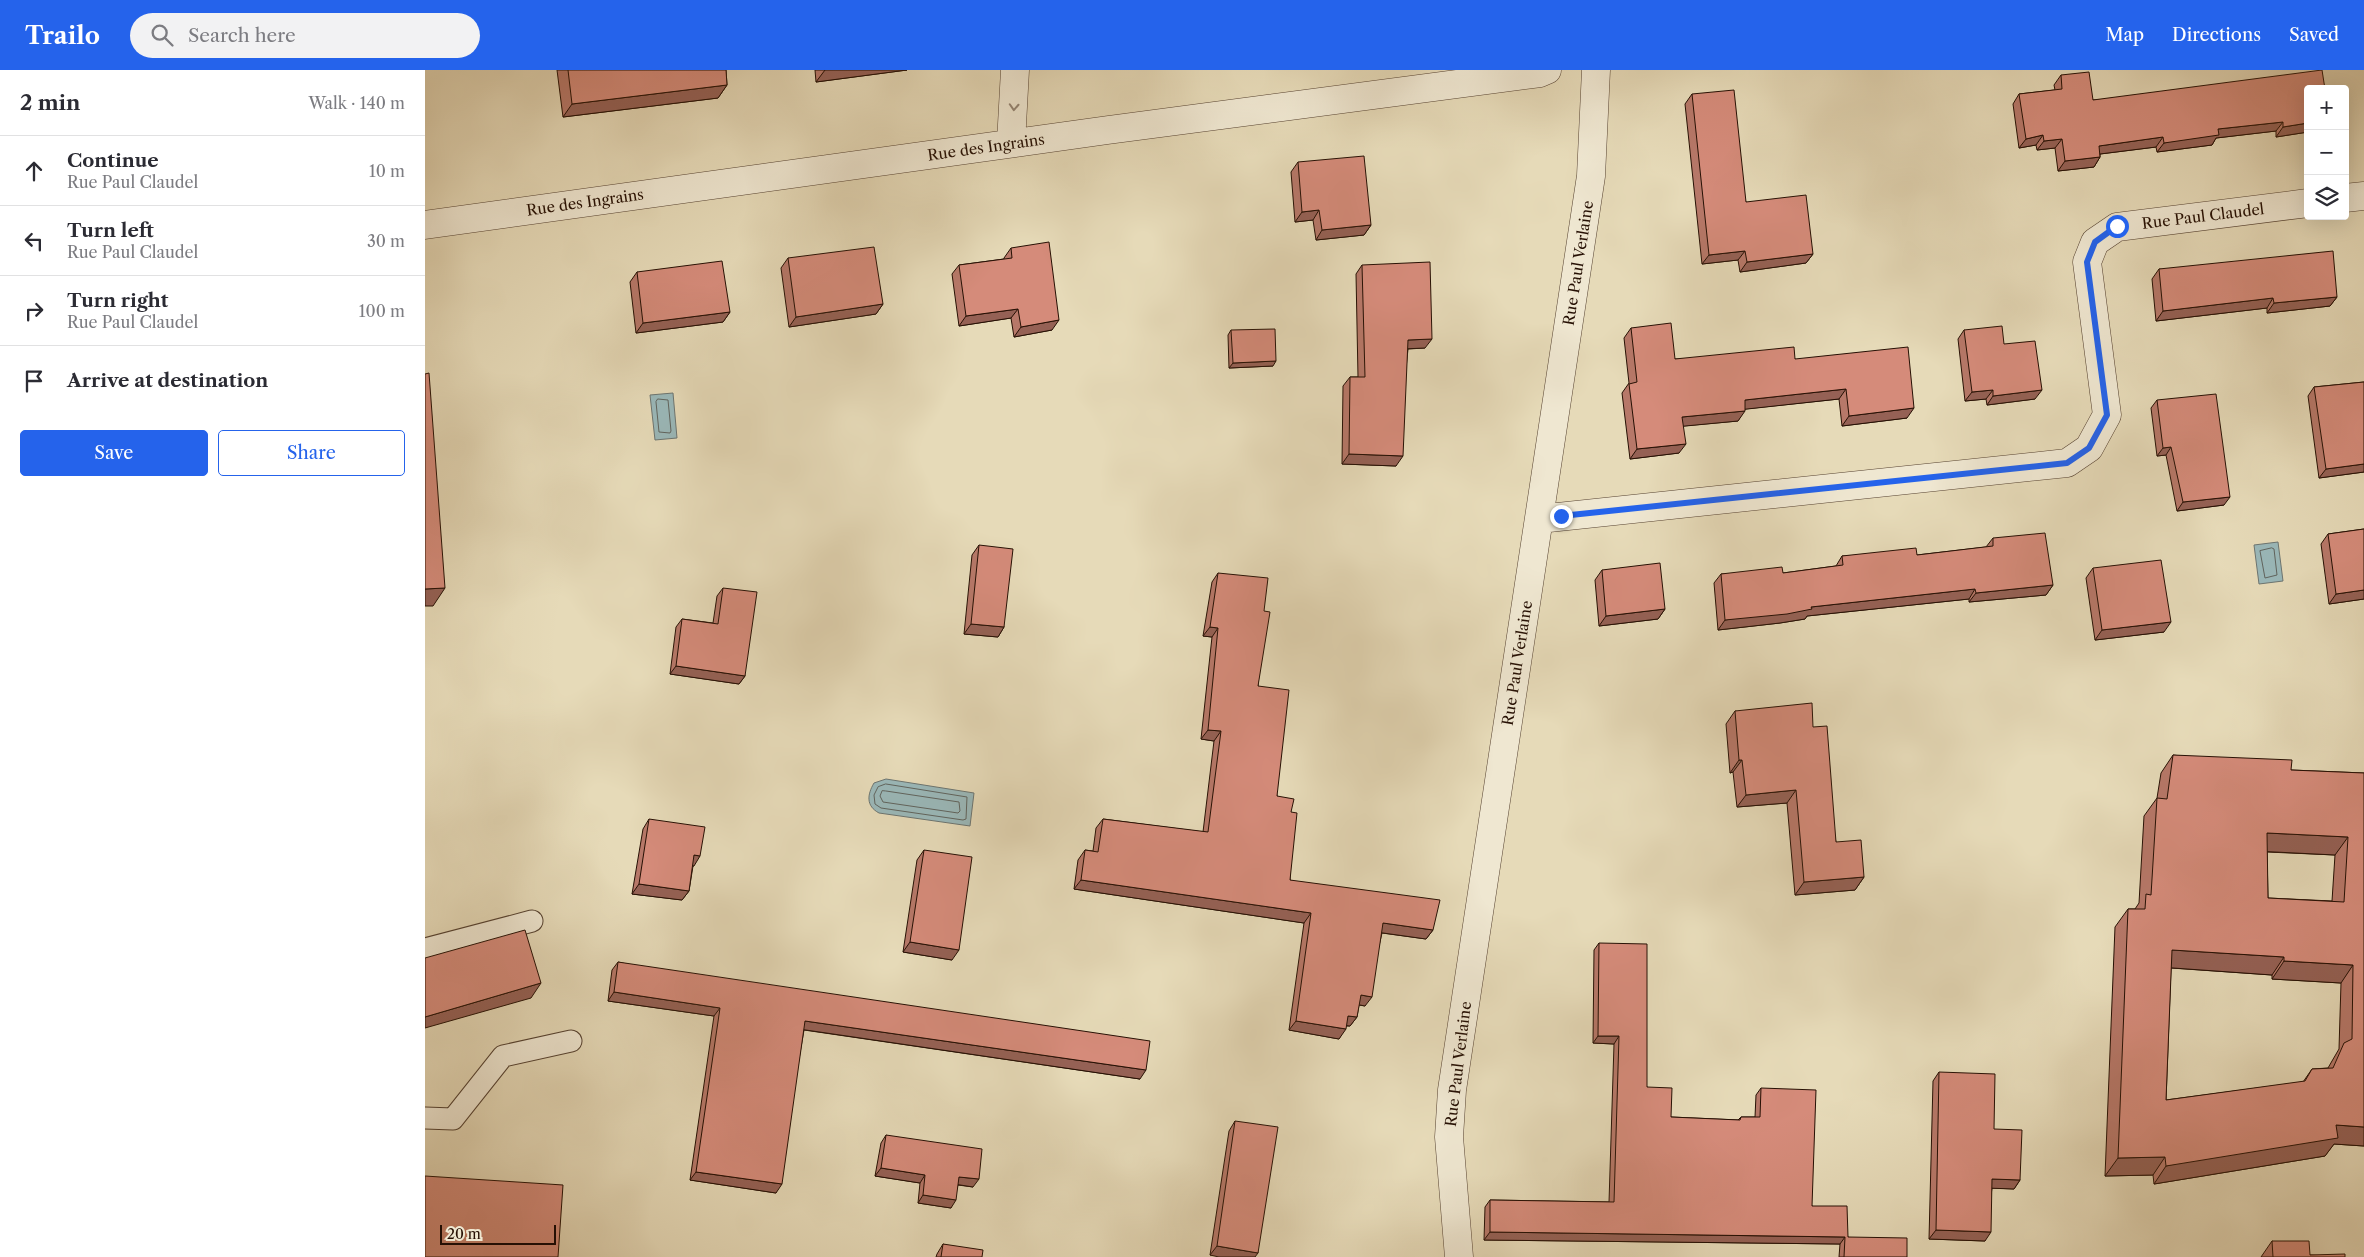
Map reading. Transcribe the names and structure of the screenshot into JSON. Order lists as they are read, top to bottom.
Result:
{
  "streets": {
    "street": ["Rue des Ingrains", "Rue Paul Claudel", "Rue Paul Verlaine"]
  },
  "crossings": [
    ["Rue Paul Claudel", "Rue Paul Verlaine"]
  ],
  "scale_bar": "20 m",
  "page": {
    "header": "Trailo",
    "search": "Search here",
    "nav": ["Map", "Directions", "Saved"],
    "heading": ["2 min", "Walk · 140 m"],
    "map_buttons": ["+", "−"],
    "list": [
      ["Continue", "Rue Paul Claudel", "10 m"],
      ["Turn left", "Rue Paul Claudel", "30 m"],
      ["Turn right", "Rue Paul Claudel", "100 m"],
      "Arrive at destination"
    ],
    "buttons": ["Save", "Share"],
    "scale": "20 m"
  }
}
